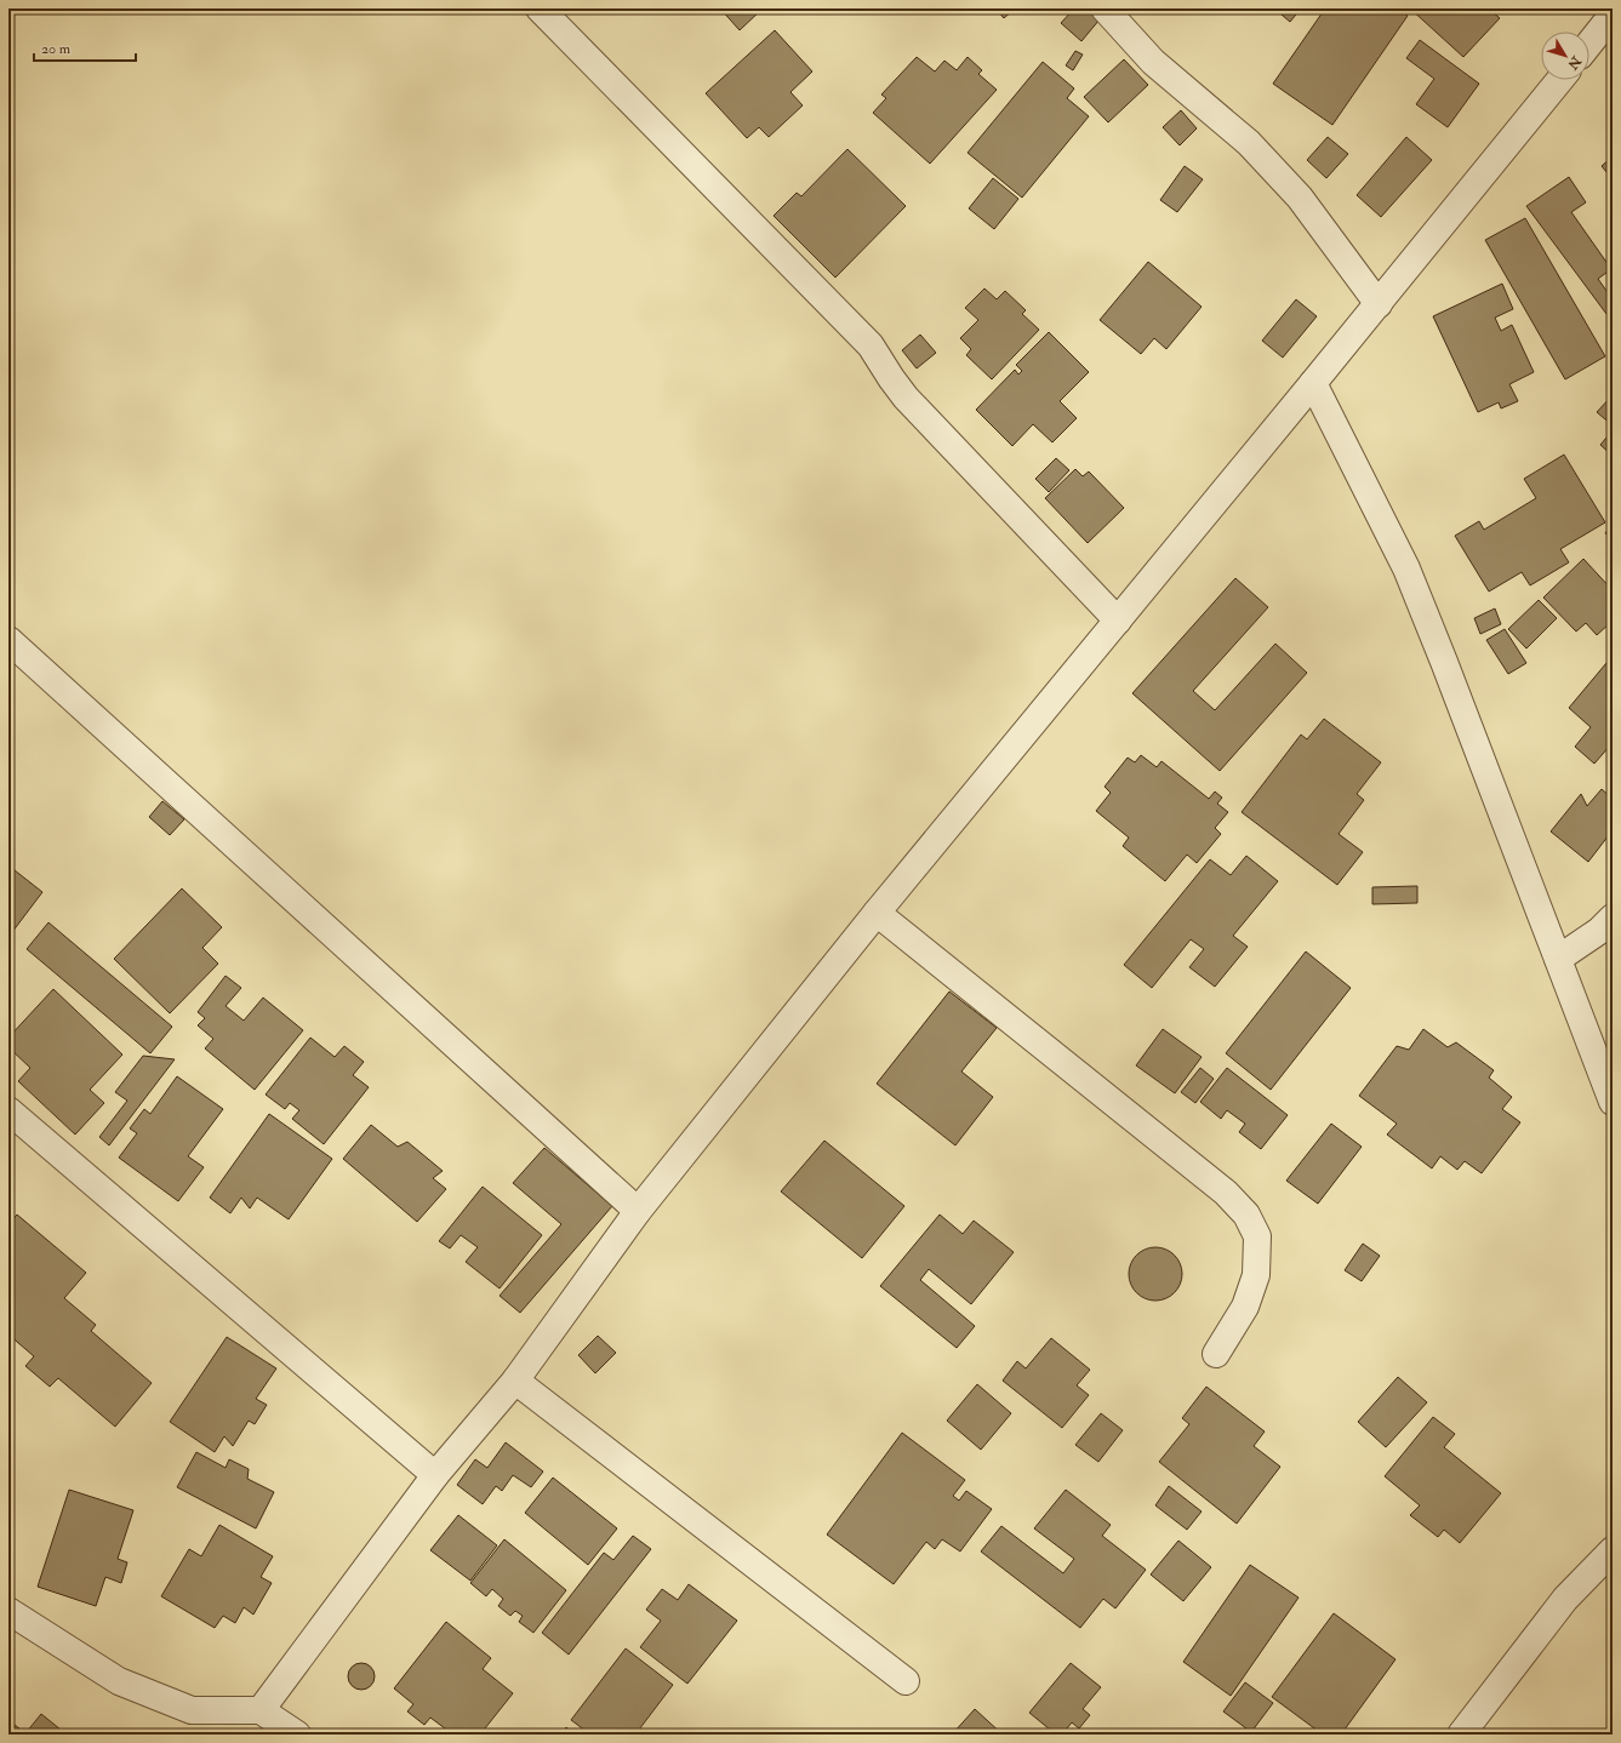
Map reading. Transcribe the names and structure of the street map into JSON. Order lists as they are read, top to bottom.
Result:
{
  "scale_bar": "20 m",
  "north": "bottom right"
}
